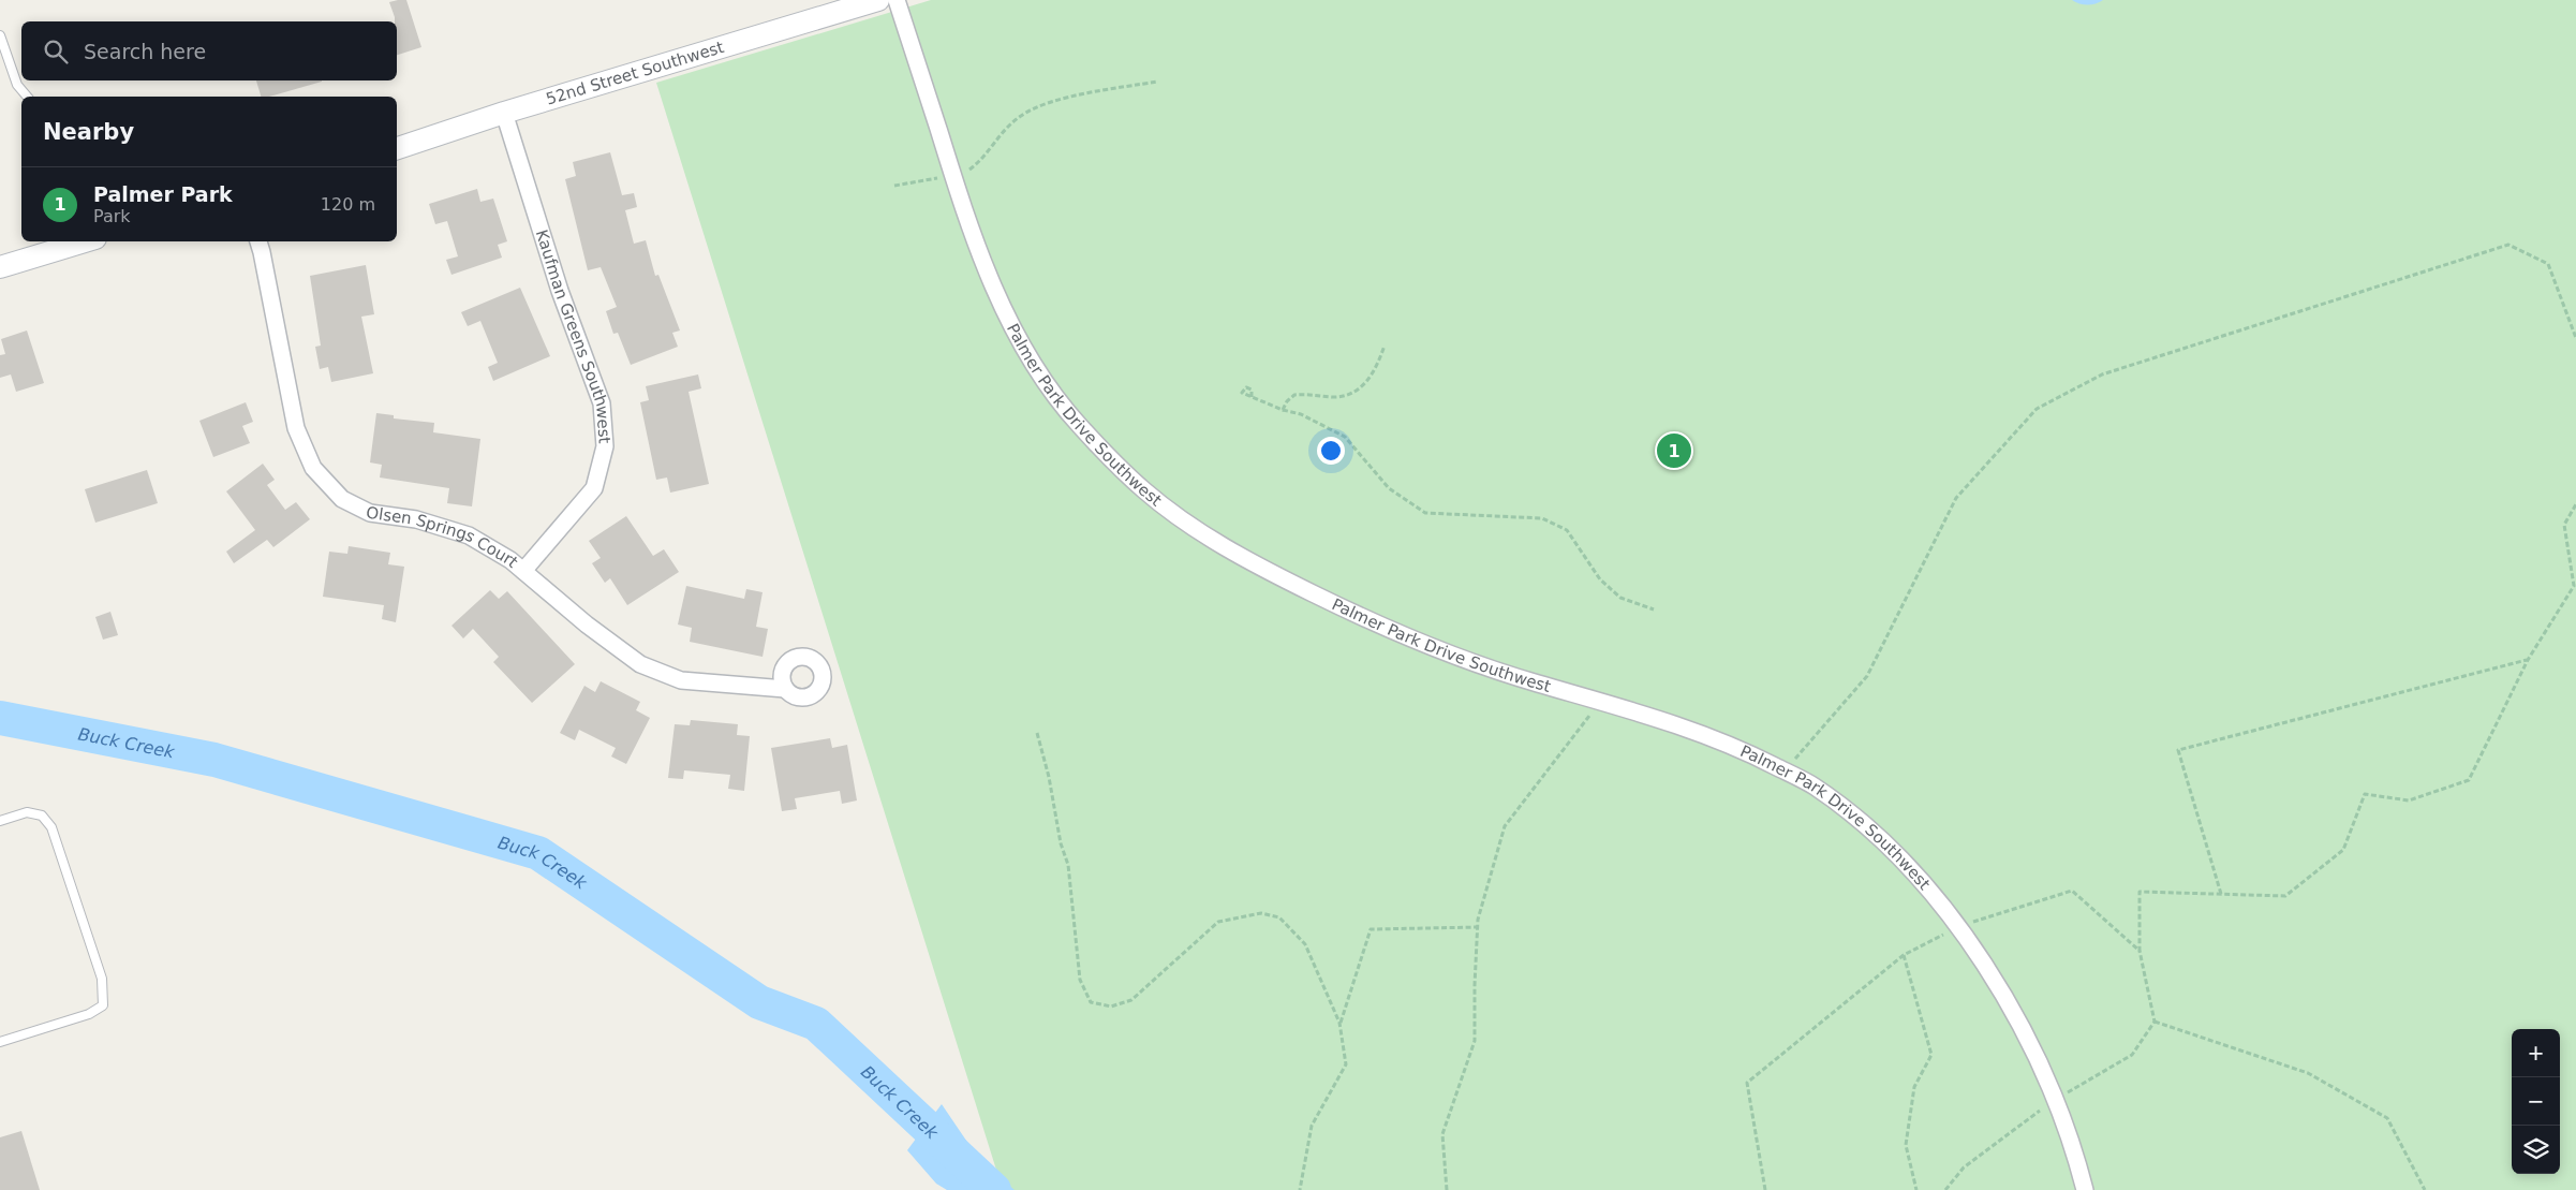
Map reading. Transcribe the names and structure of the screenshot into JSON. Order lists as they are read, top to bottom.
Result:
{
  "streets": {
    "street": [
      "52nd Street Southwest",
      "Kaufman Greens Southwest",
      "Palmer Park Drive Southwest",
      "Olsen Springs Court"
    ]
  },
  "crossings": [
    ["52nd Street Southwest", "Kaufman Greens Southwest"],
    ["Kaufman Greens Southwest", "Olsen Springs Court"]
  ],
  "water": ["Buck Creek"],
  "page": {
    "search": "Search here",
    "heading": "Nearby",
    "list": [
      {
        "mark": "1",
        "name": "Palmer Park",
        "note": "Park",
        "value": "120 m"
      }
    ],
    "pins": "1",
    "map_buttons": ["+", "−"]
  }
}
